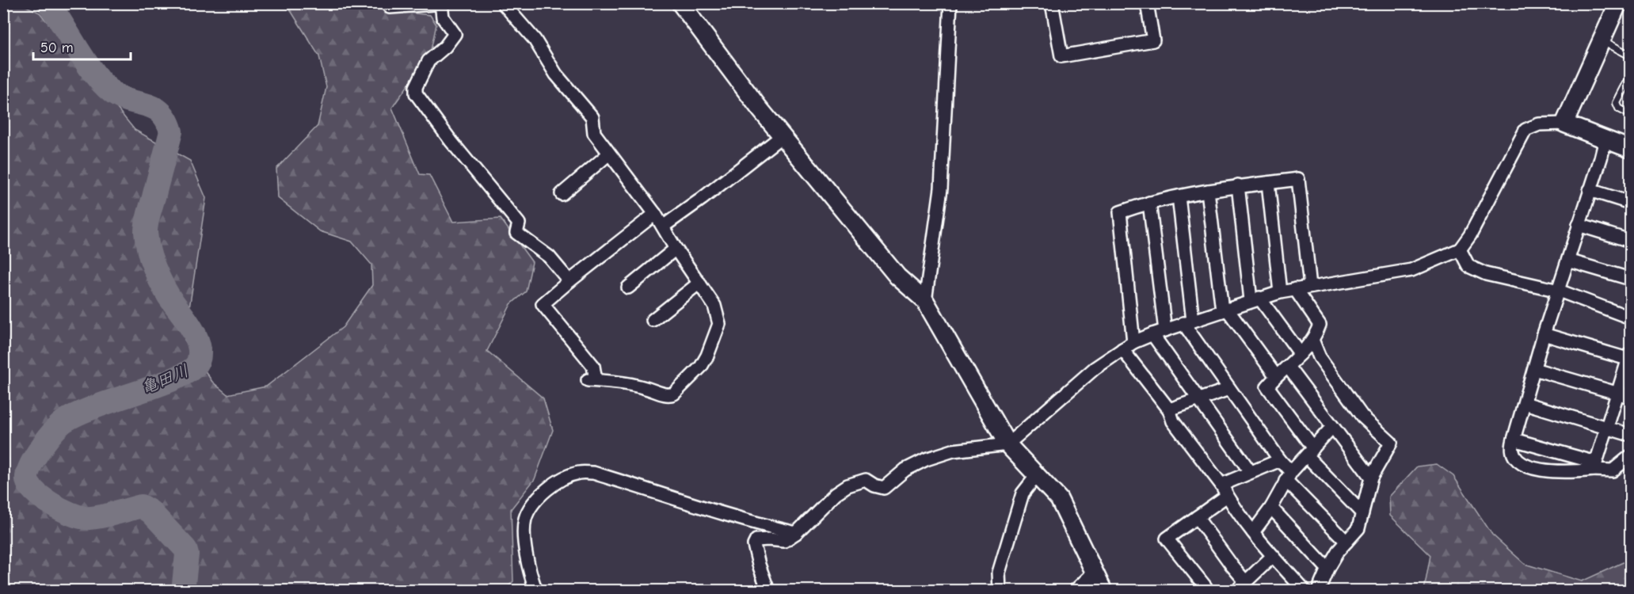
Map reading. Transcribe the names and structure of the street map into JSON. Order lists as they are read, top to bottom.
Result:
{
  "water": ["亀田川"],
  "scale_bar": "50 m"
}
